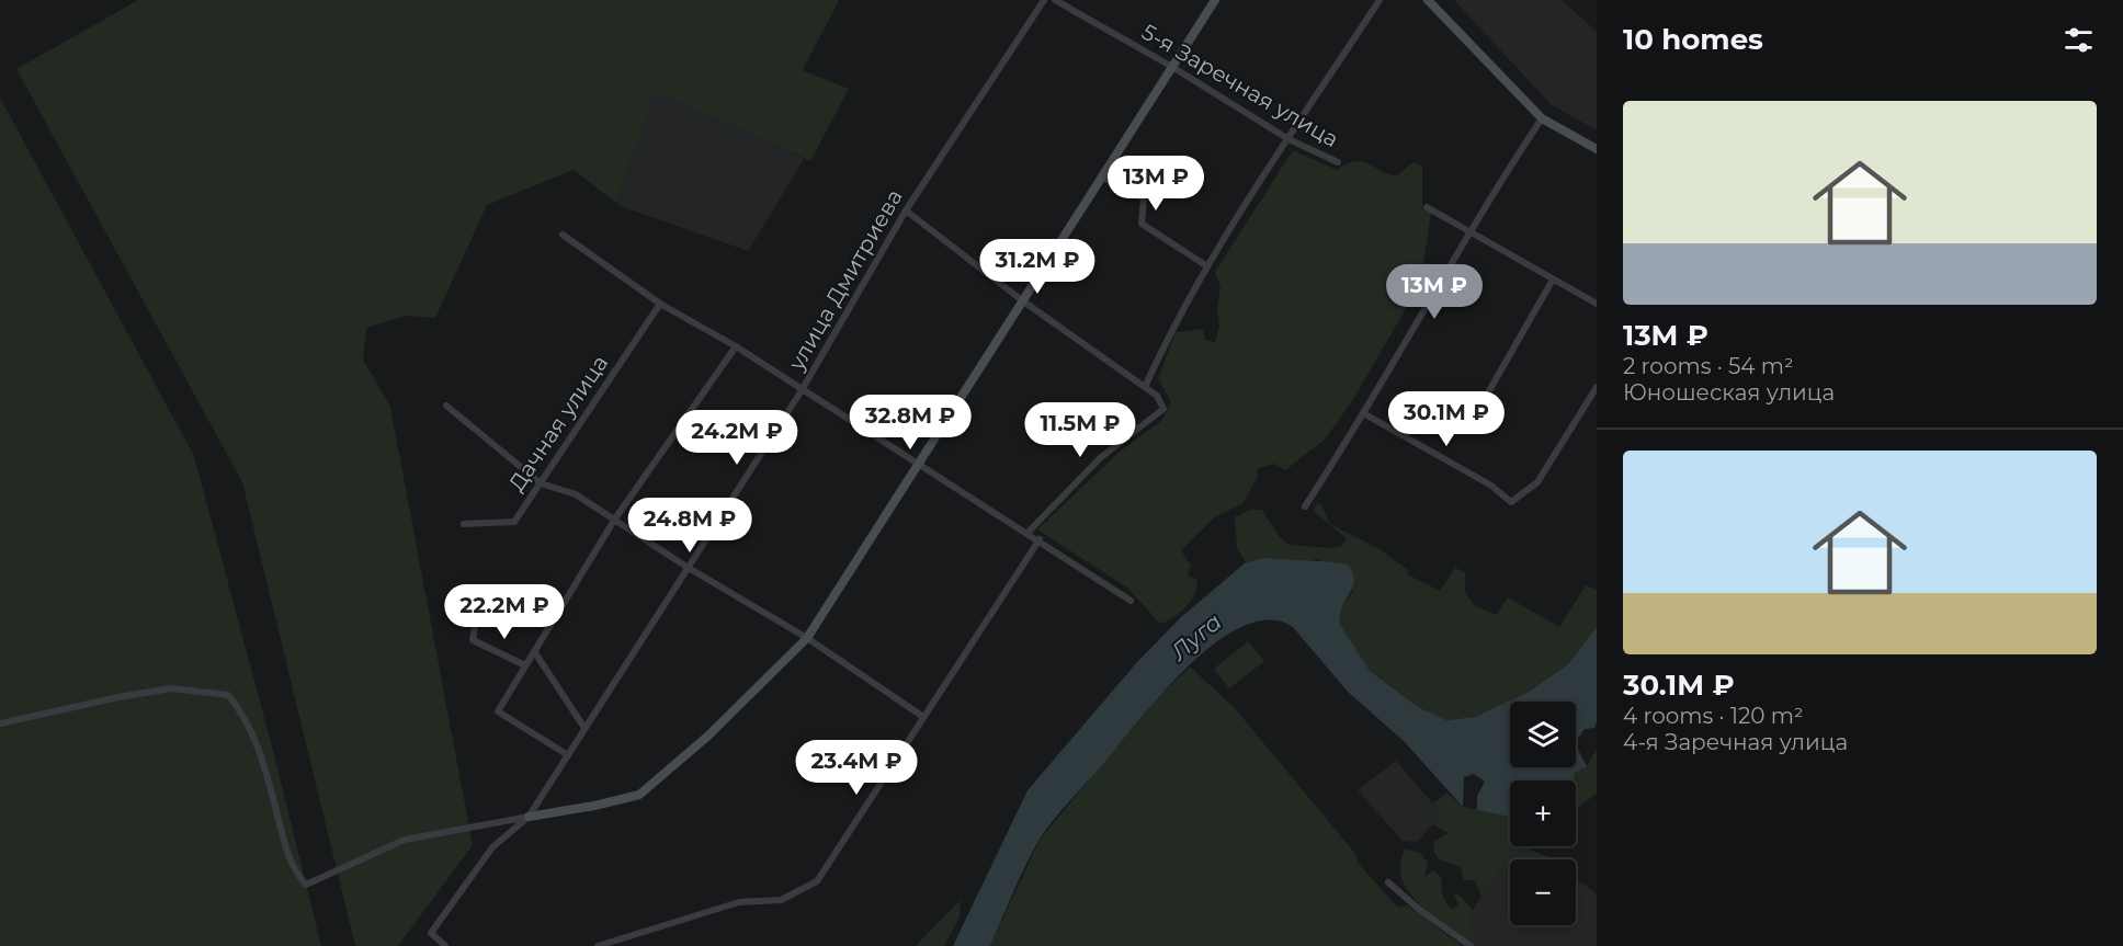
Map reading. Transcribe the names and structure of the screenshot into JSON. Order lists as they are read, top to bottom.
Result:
{
  "streets": {
    "street": ["5-я Заречная улица", "улица Дмитриева", "Дачная улица"]
  },
  "water": ["Луга"],
  "page": {
    "heading": "10 homes",
    "list": [
      {
        "name": "13M ₽",
        "note": "2 rooms · 54 m² · Юношеская улица"
      },
      {
        "name": "30.1M ₽",
        "note": "4 rooms · 120 m² · 4-я Заречная улица"
      }
    ],
    "price": [
      "13M ₽",
      "31.2M ₽",
      "13M ₽",
      "30.1M ₽",
      "32.8M ₽",
      "11.5M ₽",
      "24.2M ₽",
      "24.8M ₽",
      "22.2M ₽",
      "23.4M ₽"
    ],
    "map_buttons": ["+", "−"]
  }
}
